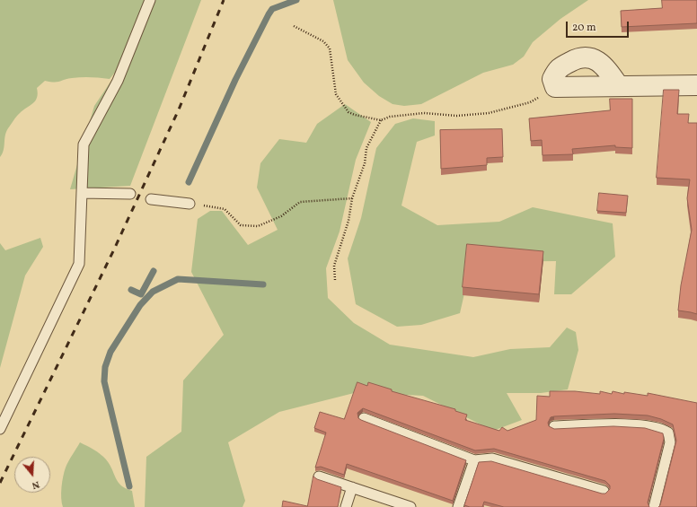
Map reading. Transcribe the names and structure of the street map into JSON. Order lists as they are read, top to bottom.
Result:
{
  "scale_bar": "20 m",
  "north": "bottom"
}
